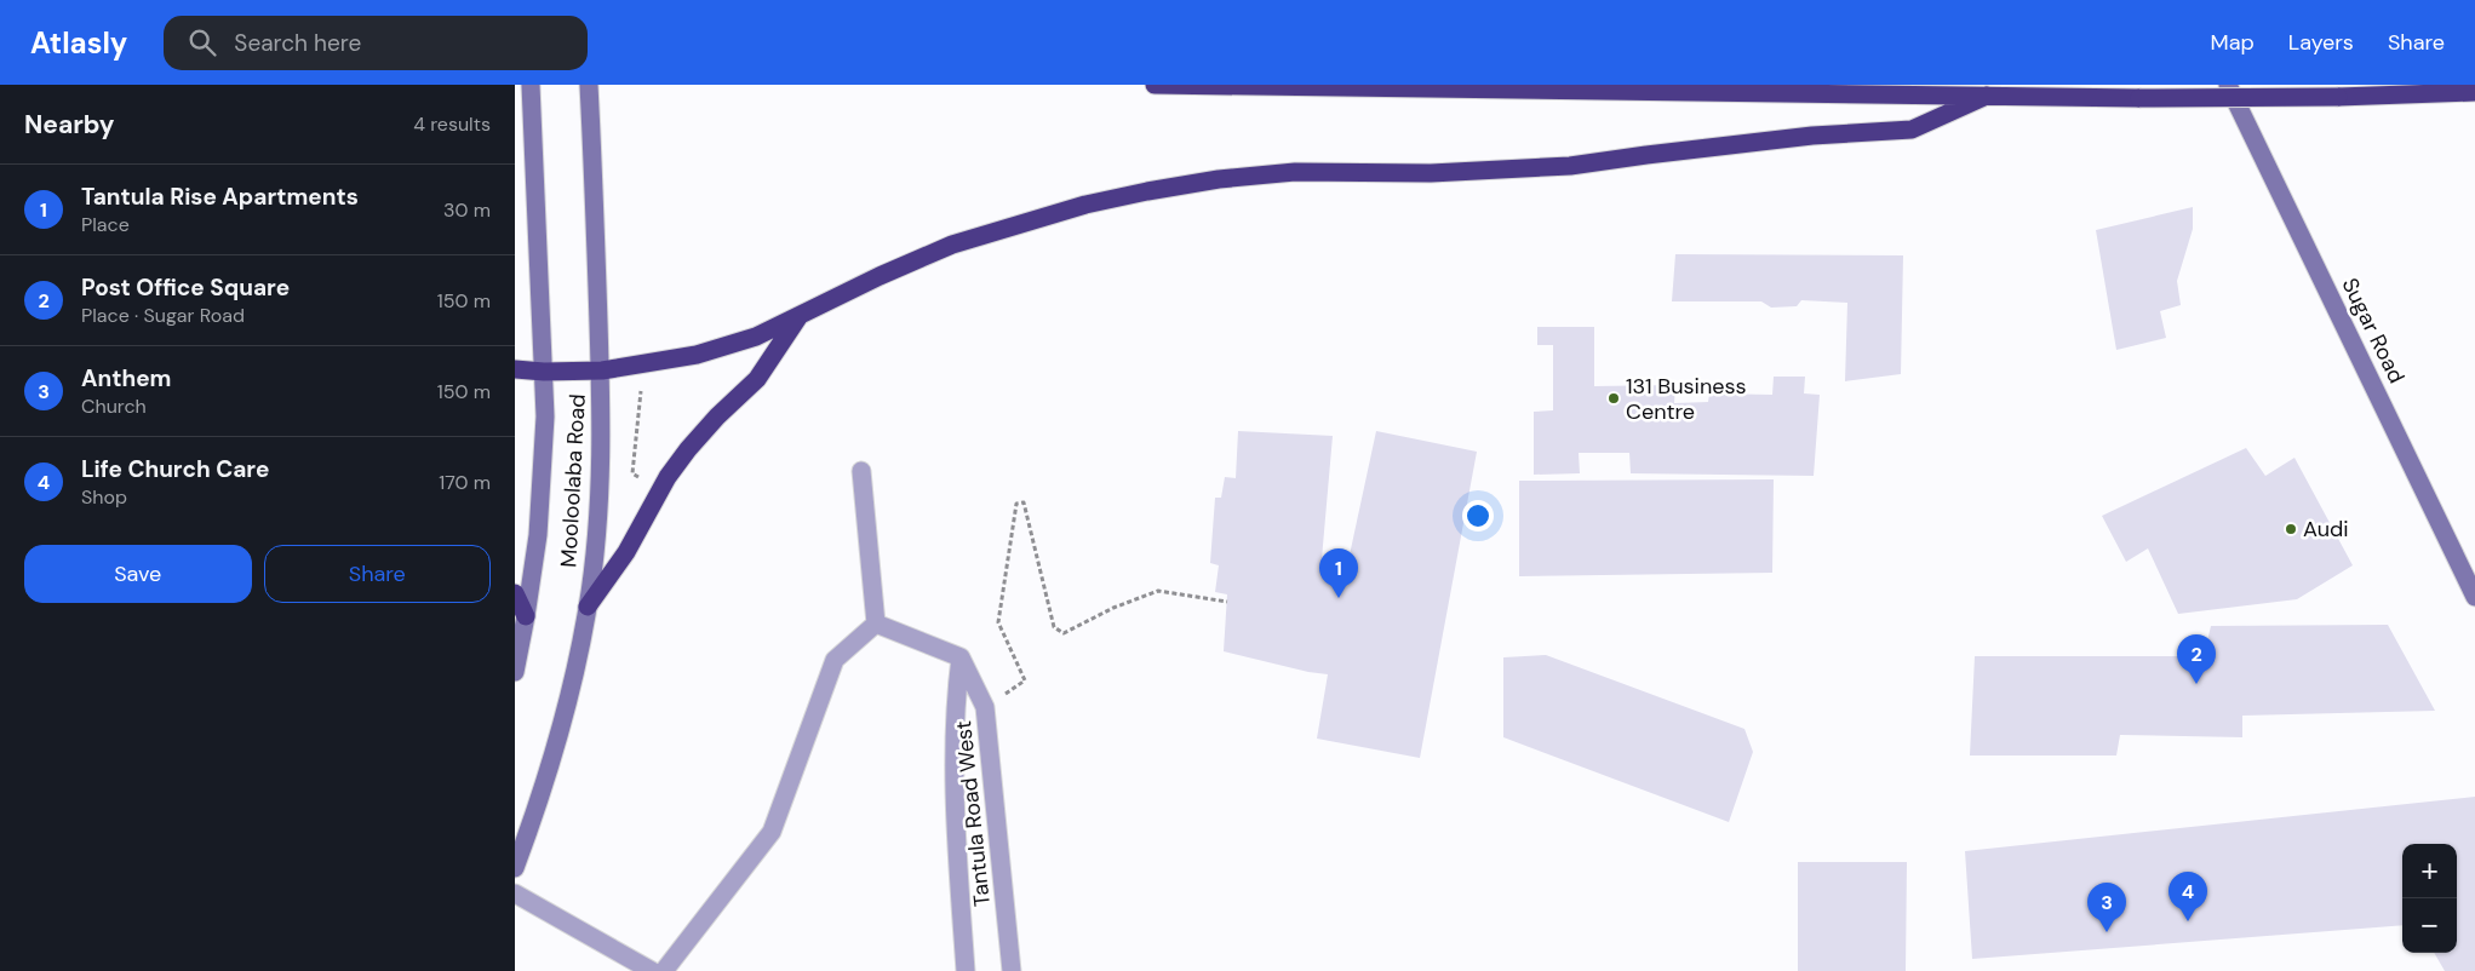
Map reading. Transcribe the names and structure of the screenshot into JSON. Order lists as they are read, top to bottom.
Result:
{
  "streets": {
    "main road": ["Sugar Road", "Mooloolaba Road"],
    "street": ["Tantula Road West"]
  },
  "places": ["131 Business Centre", "Audi"],
  "page": {
    "header": "Atlasly",
    "search": "Search here",
    "nav": ["Map", "Layers", "Share"],
    "heading": ["Nearby", "4 results"],
    "list": [
      {
        "mark": "1",
        "name": "Tantula Rise Apartments",
        "note": "Place",
        "value": "30 m"
      },
      {
        "mark": "2",
        "name": "Post Office Square",
        "note": "Place · Sugar Road",
        "value": "150 m"
      },
      {
        "mark": "3",
        "name": "Anthem",
        "note": "Church",
        "value": "150 m"
      },
      {
        "mark": "4",
        "name": "Life Church Care",
        "note": "Shop",
        "value": "170 m"
      }
    ],
    "buttons": ["Save", "Share"],
    "pins": [
      "1",
      "2",
      "4",
      "3"
    ],
    "map_buttons": ["+", "−"]
  }
}
